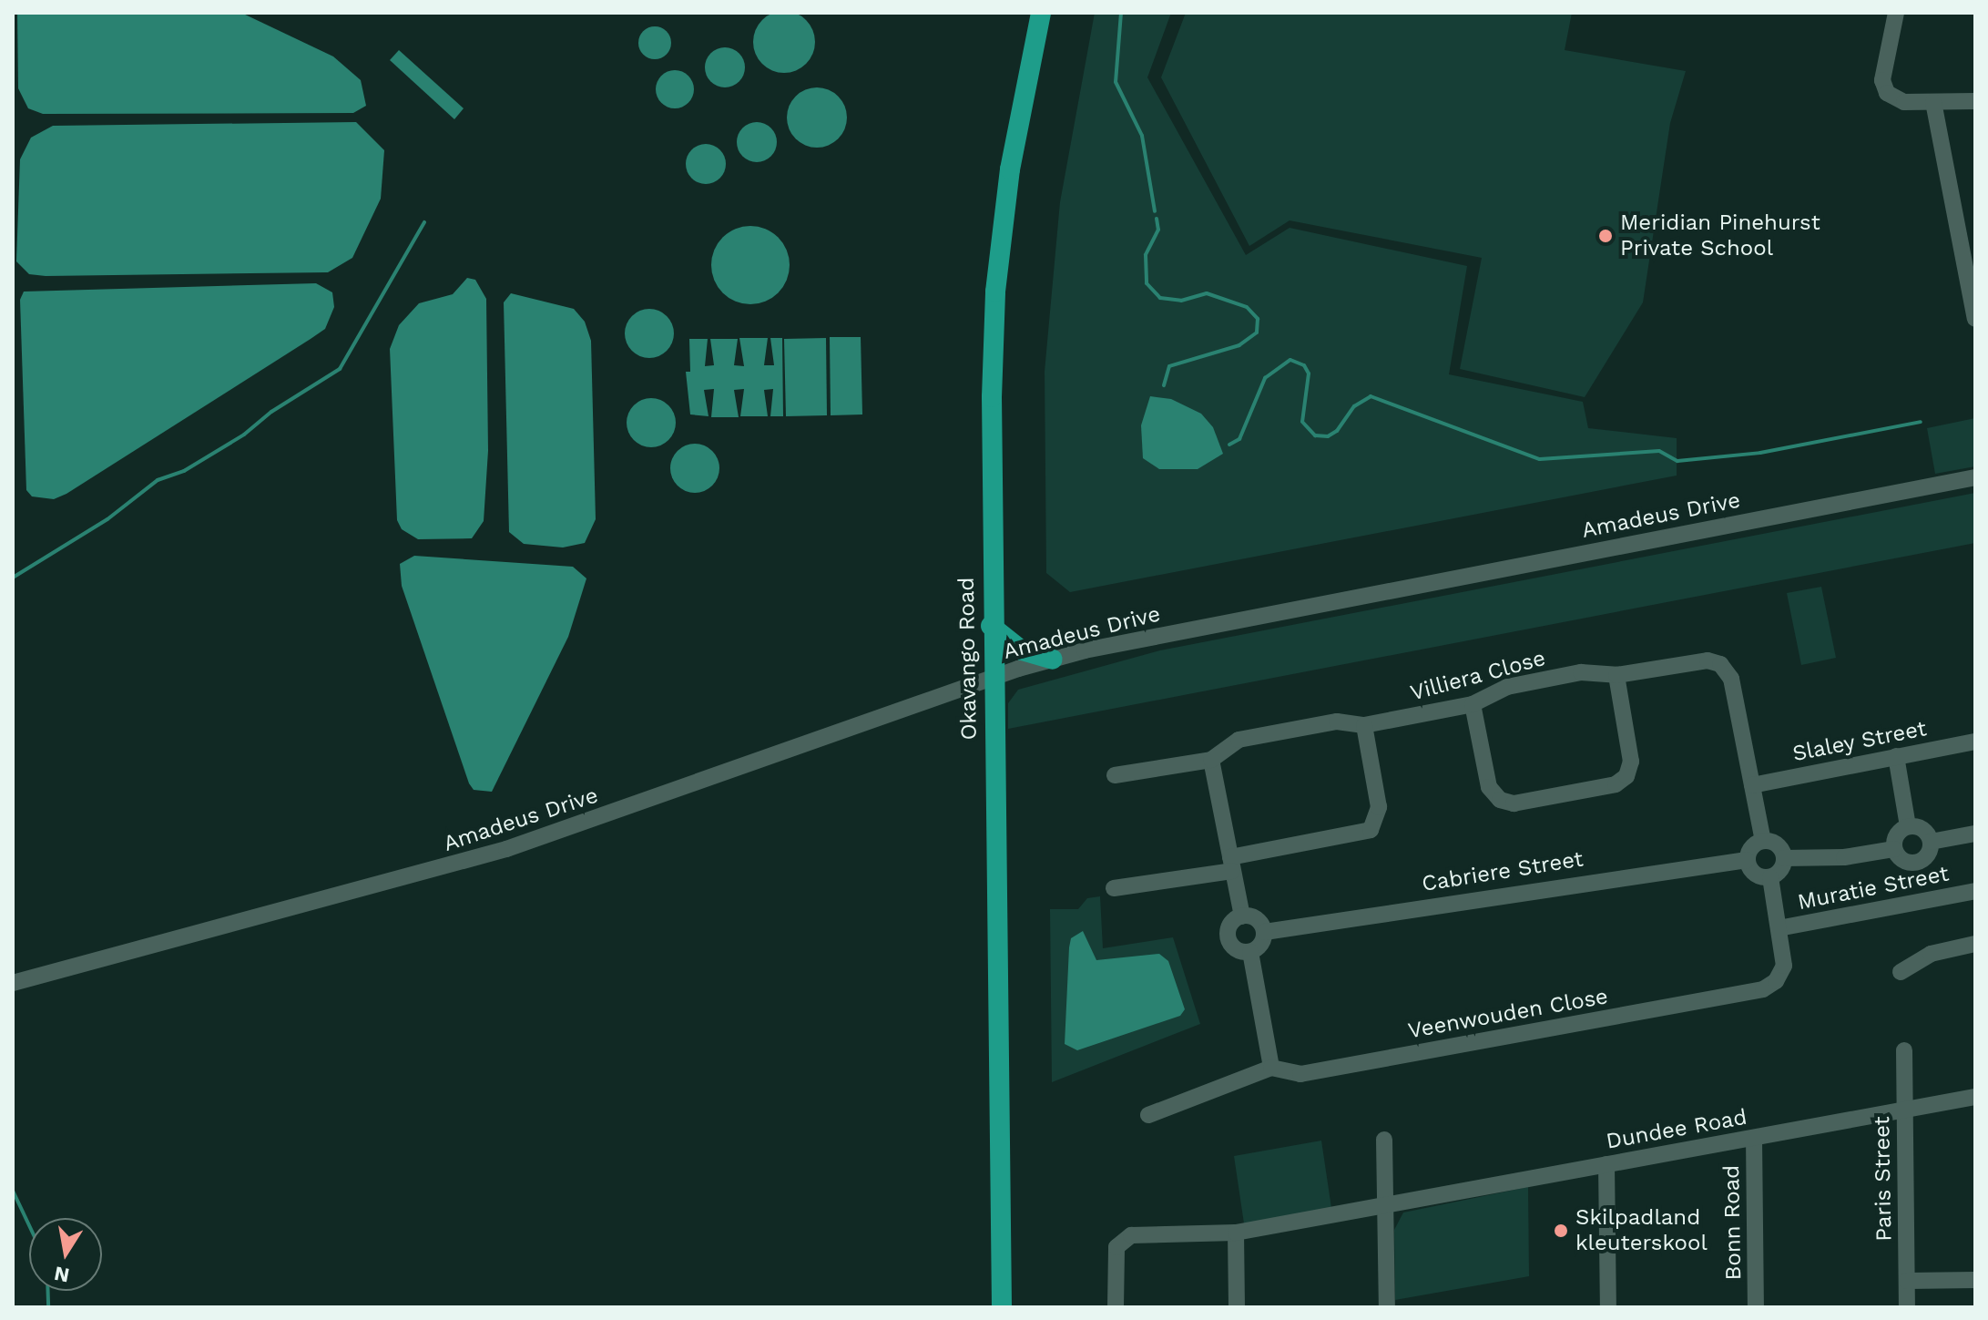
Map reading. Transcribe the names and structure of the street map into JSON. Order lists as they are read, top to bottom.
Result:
{
  "streets": {
    "main road": ["Okavango Road"],
    "street": [
      "Amadeus Drive",
      "Villiera Close",
      "Slaley Street",
      "Cabriere Street",
      "Muratie Street",
      "Veenwouden Close",
      "Dundee Road",
      "Paris Street",
      "Bonn Road"
    ]
  },
  "crossings": [
    ["Amadeus Drive", "Okavango Road"],
    ["Villiera Close", "Slaley Street"],
    ["Villiera Close", "Cabriere Street"],
    ["Villiera Close", "Veenwouden Close"],
    ["Cabriere Street", "Veenwouden Close"],
    ["Muratie Street", "Veenwouden Close"],
    ["Dundee Road", "Paris Street"],
    ["Dundee Road", "Bonn Road"]
  ],
  "places": ["Meridian Pinehurst Private School", "Skilpadland kleuterskool"],
  "north": "bottom"
}
